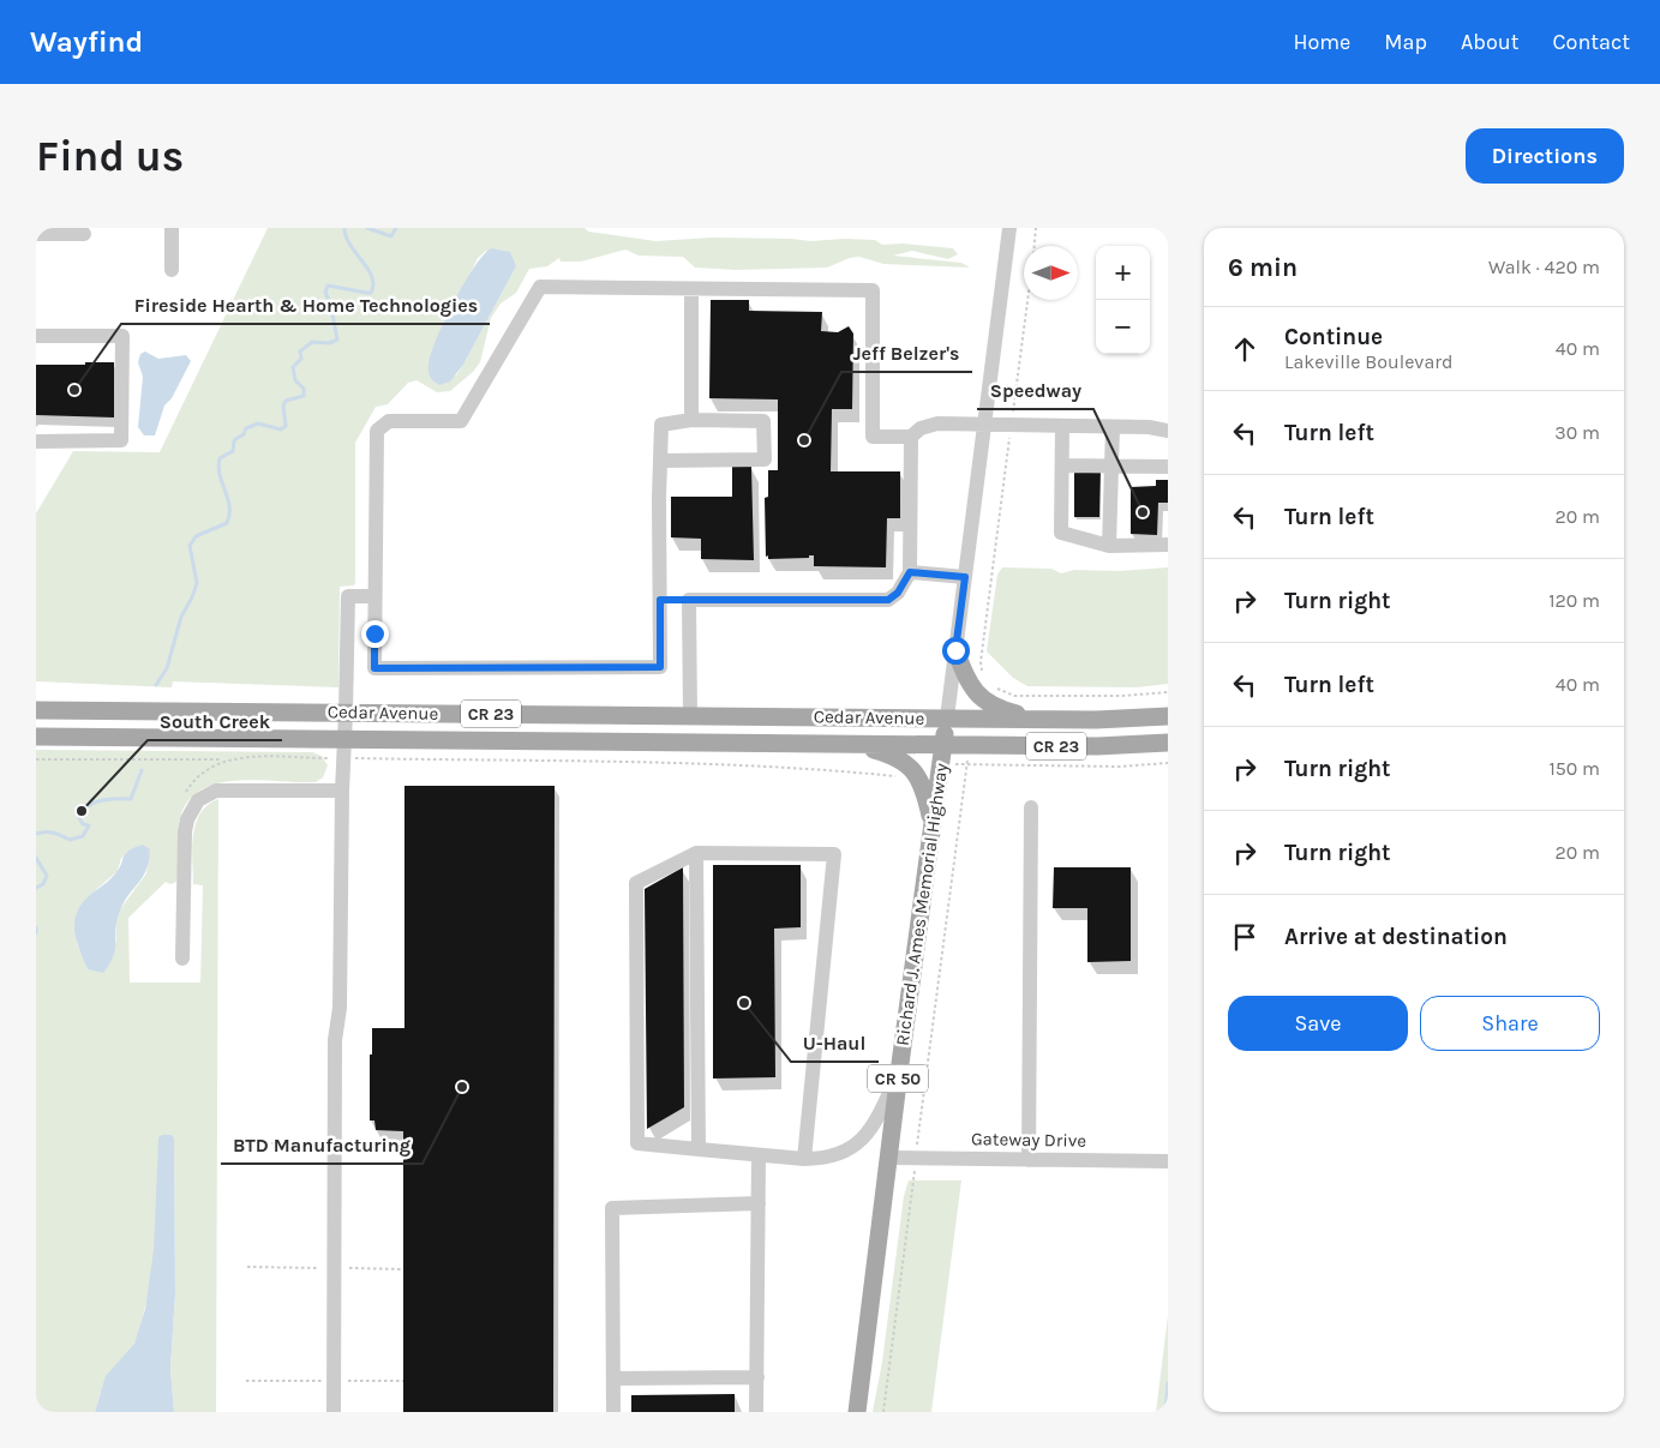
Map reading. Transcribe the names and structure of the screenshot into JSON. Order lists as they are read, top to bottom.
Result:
{
  "streets": {
    "main road": [
      "Cedar Avenue",
      "CR 23",
      "Richard J. Ames Memorial Highway",
      "CR 50"
    ],
    "street": ["Gateway Drive"]
  },
  "crossings": [
    ["Cedar Avenue", "CR 23"],
    ["Cedar Avenue", "Richard J. Ames Memorial Highway"],
    ["CR 23", "Richard J. Ames Memorial Highway"],
    ["Richard J. Ames Memorial Highway", "Gateway Drive"]
  ],
  "places": [
    "Fireside Hearth & Home Technologies",
    "Jeff Belzer's",
    "Speedway",
    "South Creek",
    "U-Haul",
    "BTD Manufacturing"
  ],
  "north": "right",
  "page": {
    "header": "Wayfind",
    "nav": [
      "Home",
      "Map",
      "About",
      "Contact"
    ],
    "buttons": [
      "Directions",
      ["Save", "Share"]
    ],
    "title": "Find us",
    "heading": ["6 min", "Walk · 420 m"],
    "map_buttons": ["+", "−"],
    "list": [
      ["Continue", "Lakeville Boulevard", "40 m"],
      ["Turn left", "30 m"],
      ["Turn left", "20 m"],
      ["Turn right", "120 m"],
      ["Turn left", "40 m"],
      ["Turn right", "150 m"],
      ["Turn right", "20 m"],
      "Arrive at destination"
    ]
  }
}
